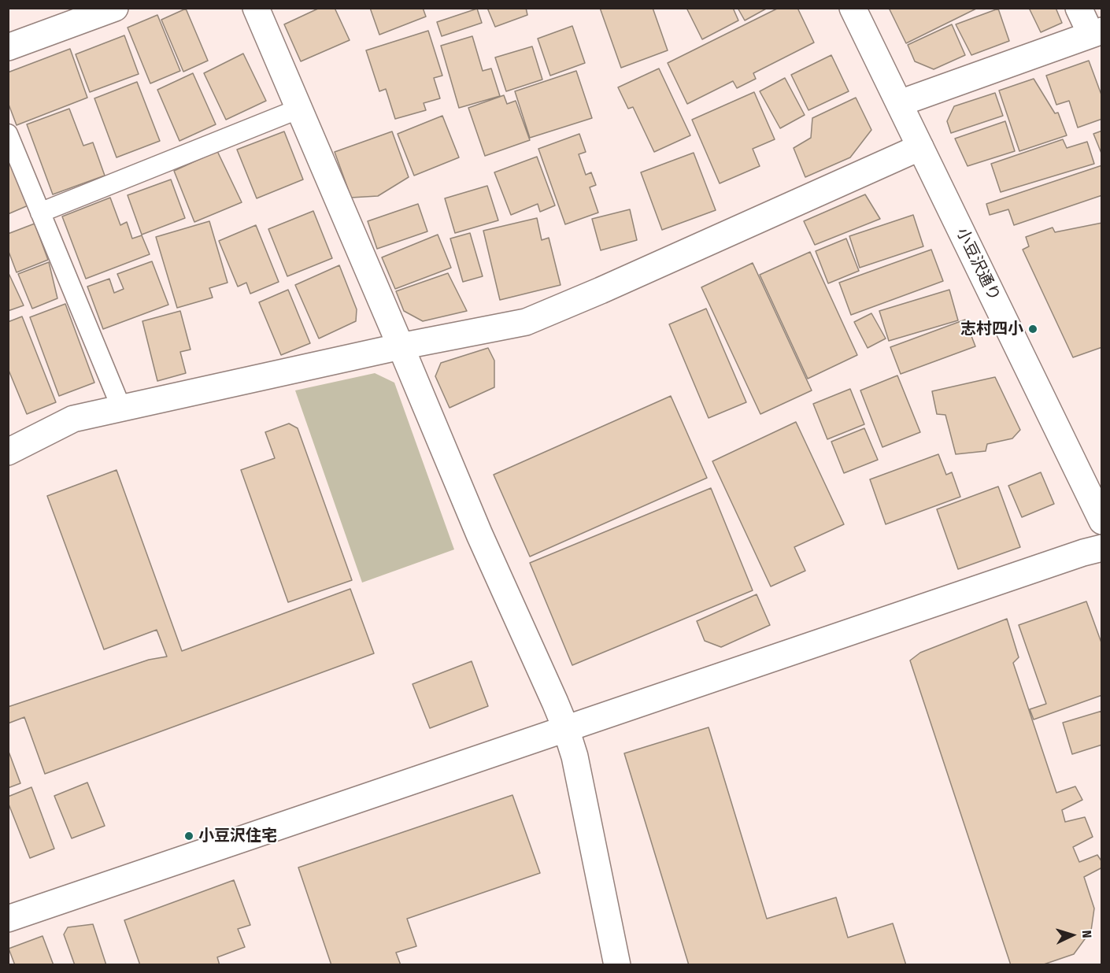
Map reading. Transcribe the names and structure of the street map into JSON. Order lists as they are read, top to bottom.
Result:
{
  "streets": {
    "street": ["小豆沢通り"]
  },
  "places": ["志村四小", "小豆沢住宅"],
  "north": "right"
}
